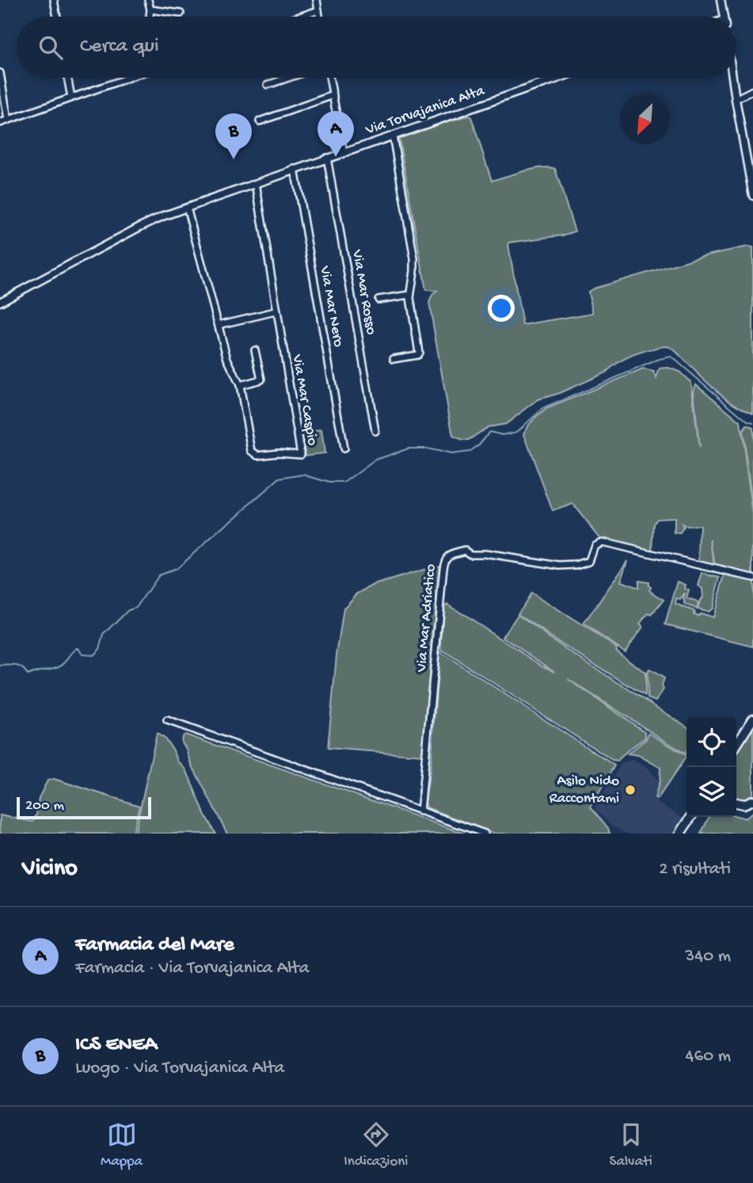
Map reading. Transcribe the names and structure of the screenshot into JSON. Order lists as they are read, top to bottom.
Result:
{
  "streets": {
    "street": [
      "Via Torvajanica Alta",
      "Via Mar Rosso",
      "Via Mar Nero",
      "Via Mar Caspio",
      "Via Mar Adriatico"
    ]
  },
  "crossings": [
    ["Via Torvajanica Alta", "Via Mar Rosso"],
    ["Via Torvajanica Alta", "Via Mar Nero"],
    ["Via Torvajanica Alta", "Via Mar Caspio"]
  ],
  "places": ["Asilo Nido Raccontami"],
  "scale_bar": "200 m",
  "north": "bottom left",
  "page": {
    "search": "Cerca qui",
    "pins": ["A", "B"],
    "scale": "200 m",
    "heading": ["Vicino", "2 risultati"],
    "list": [
      {
        "mark": "A",
        "name": "Farmacia del Mare",
        "note": "Farmacia · Via Torvajanica Alta",
        "value": "340 m"
      },
      {
        "mark": "B",
        "name": "ICS ENEA",
        "note": "Luogo · Via Torvajanica Alta",
        "value": "460 m"
      }
    ],
    "nav": ["Mappa", "Indicazioni", "Salvati"]
  }
}
